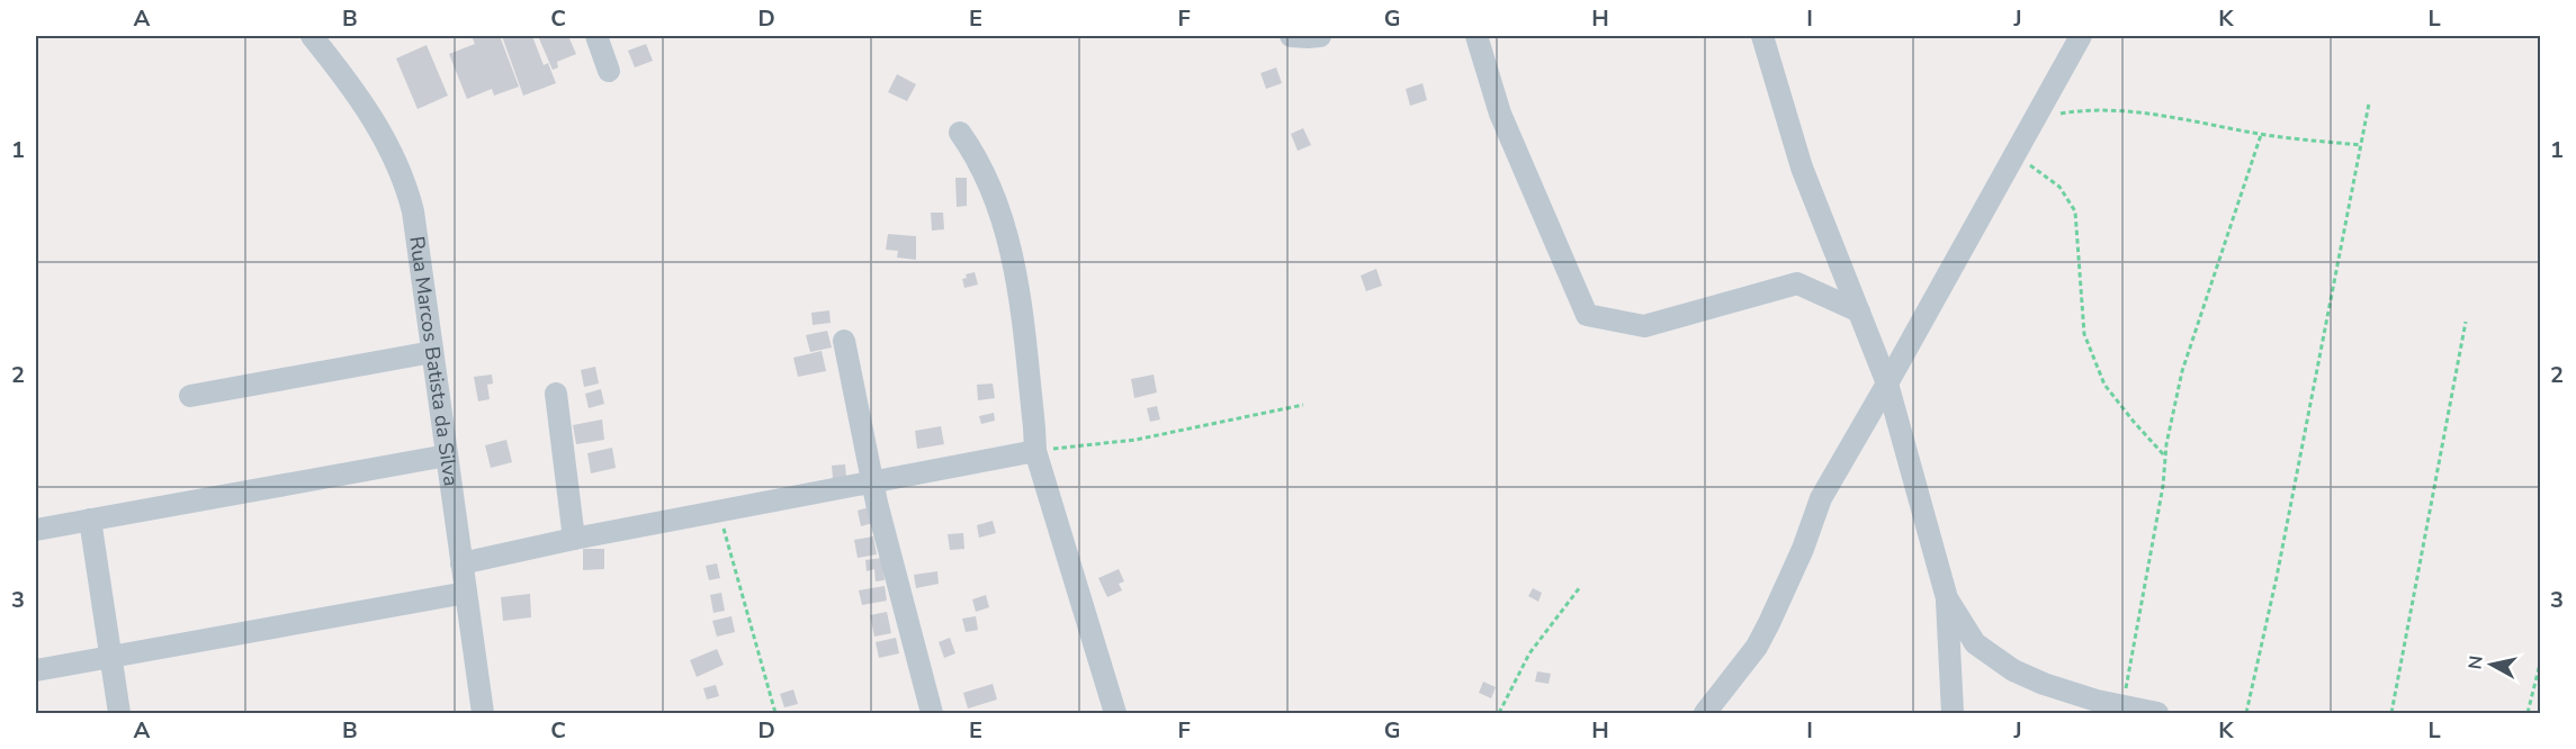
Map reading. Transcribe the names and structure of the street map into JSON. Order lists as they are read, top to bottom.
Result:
{
  "streets": {
    "street": ["Rua Marcos Batista da Silva"]
  },
  "north": "left",
  "grid": {
    "columns": [
      "A",
      "B",
      "C",
      "D",
      "E",
      "F",
      "G",
      "H",
      "I",
      "J",
      "K",
      "L"
    ],
    "rows": ["1", "2", "3"]
  }
}
